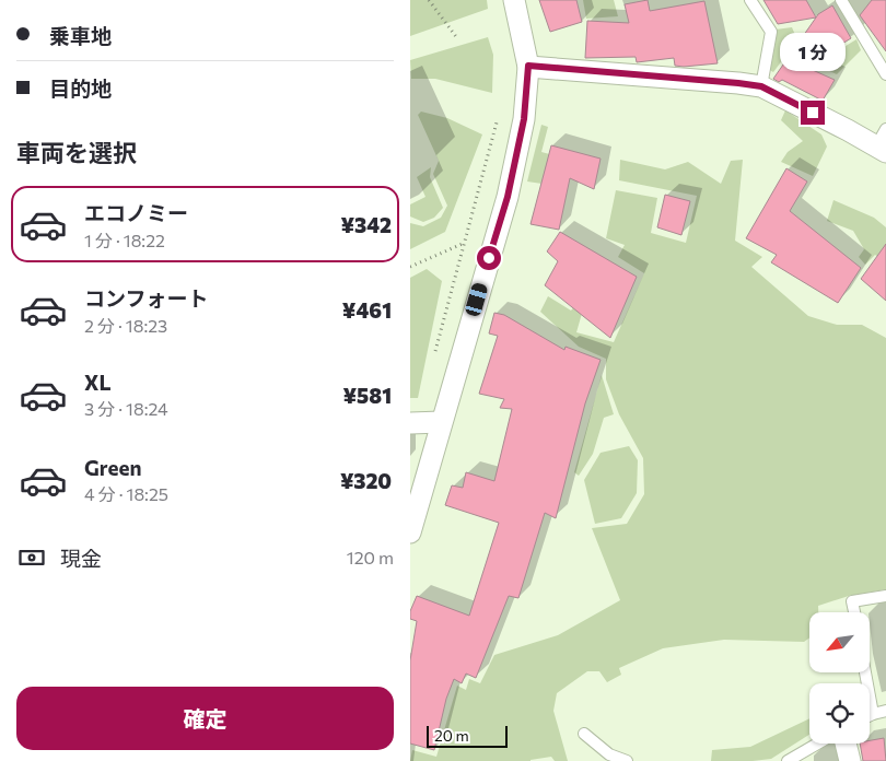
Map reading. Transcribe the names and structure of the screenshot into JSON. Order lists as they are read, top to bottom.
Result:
{
  "scale_bar": "20 m",
  "north": "bottom left",
  "page": {
    "banner": ["乗車地", "目的地"],
    "bubble": "1 分",
    "heading": "車両を選択",
    "list": [
      {
        "name": "エコノミー",
        "note": "1 分 · 18:22",
        "value": "¥342"
      },
      {
        "name": "コンフォート",
        "note": "2 分 · 18:23",
        "value": "¥461"
      },
      {
        "name": "XL",
        "note": "3 分 · 18:24",
        "value": "¥581"
      },
      {
        "name": "Green",
        "note": "4 分 · 18:25",
        "value": "¥320"
      }
    ],
    "pay": ["現金", "120 m"],
    "buttons": "確定",
    "scale": "20 m"
  }
}
